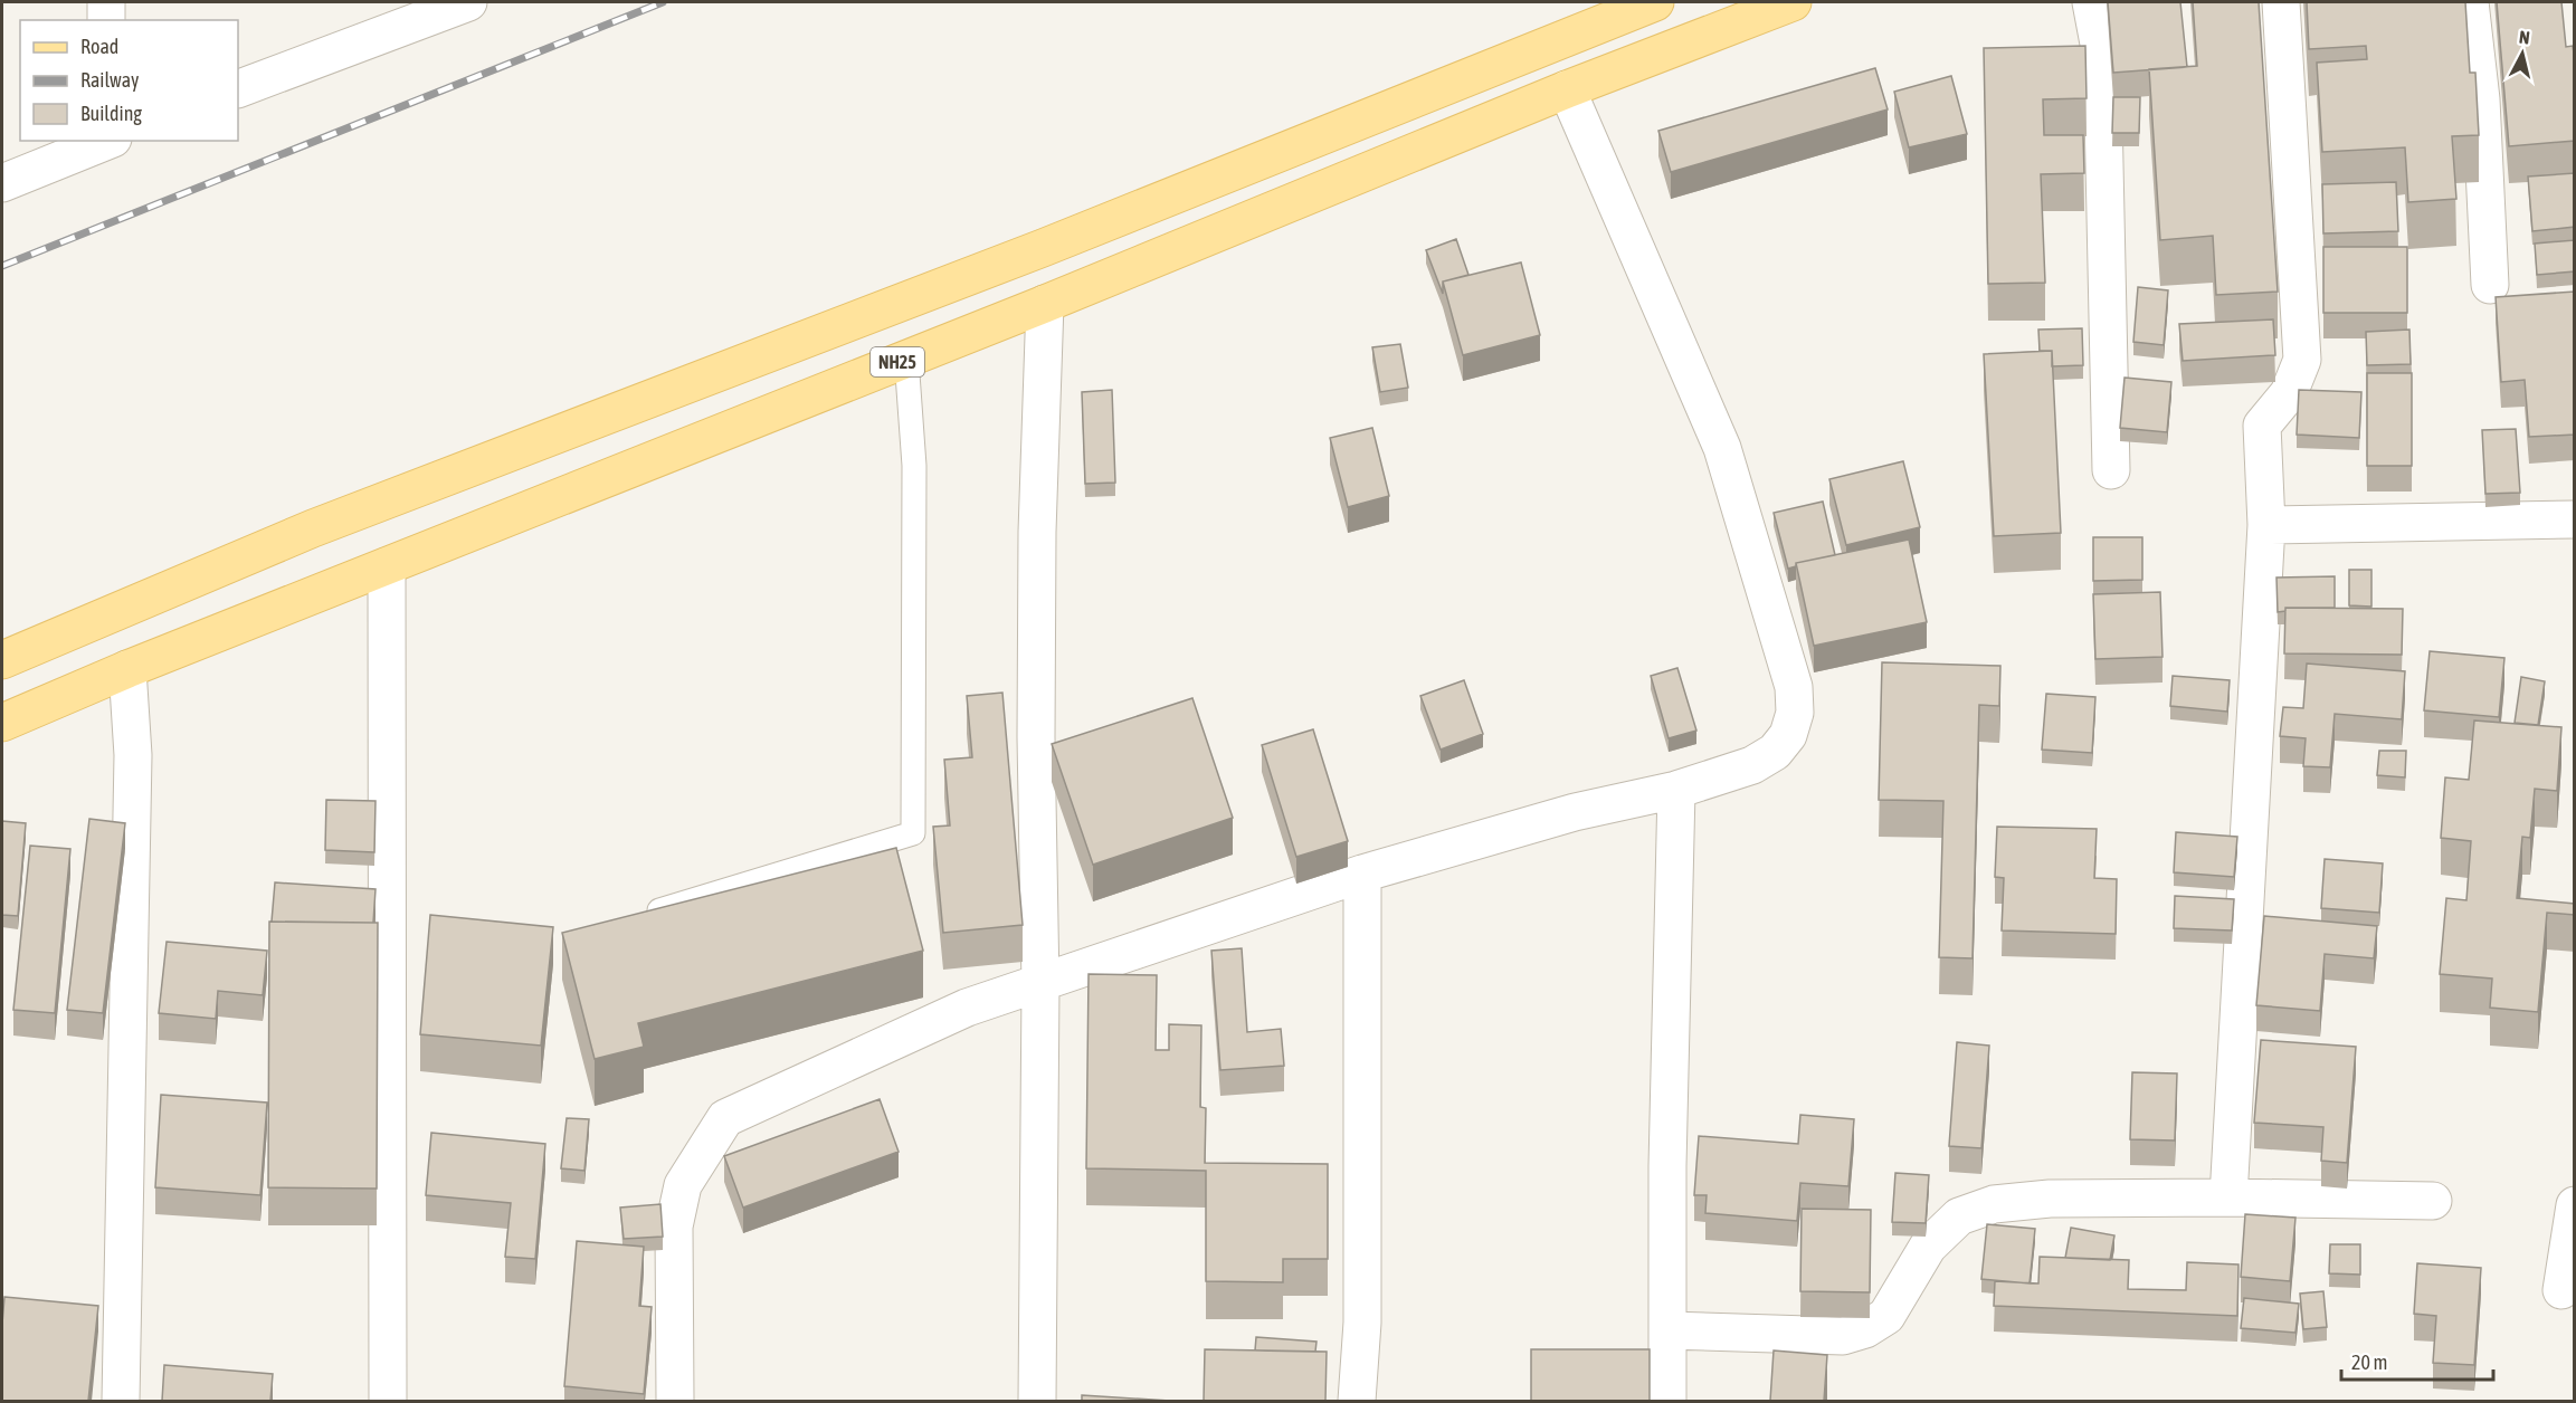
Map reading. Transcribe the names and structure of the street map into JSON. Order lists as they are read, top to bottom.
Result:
{
  "streets": {
    "main road": ["NH25"]
  },
  "legend": ["Road", "Railway", "Building"],
  "scale_bar": "20 m",
  "north": "top"
}
